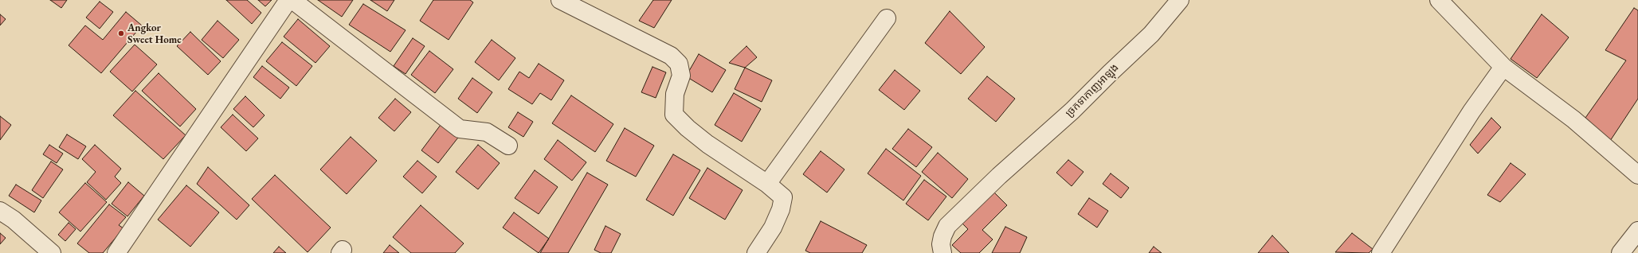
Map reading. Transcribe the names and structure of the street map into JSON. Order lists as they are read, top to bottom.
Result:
{
  "streets": {
    "street": ["ច្រកទាកាញអាឡុង"]
  },
  "places": ["Angkor Sweet Home"]
}
